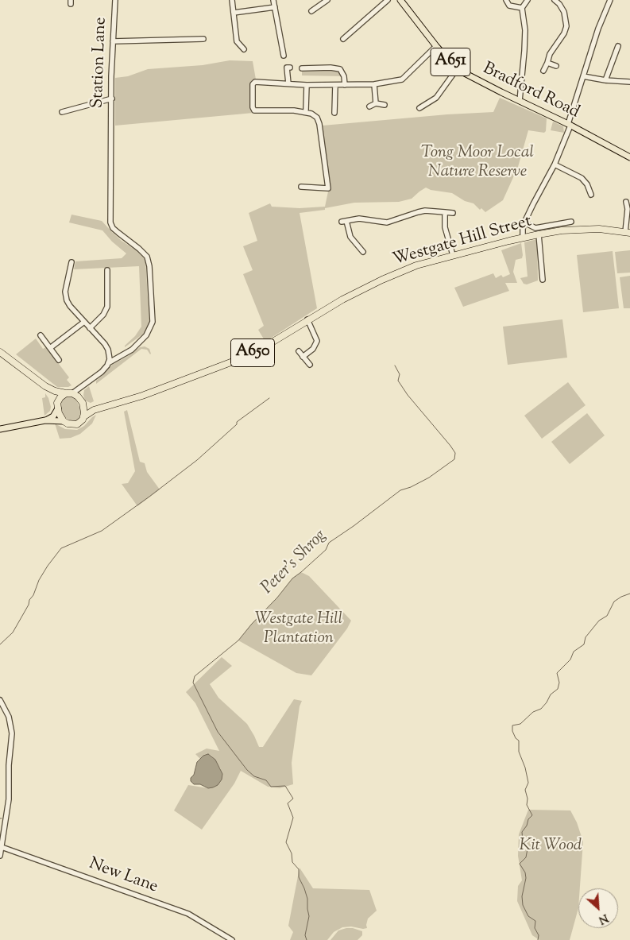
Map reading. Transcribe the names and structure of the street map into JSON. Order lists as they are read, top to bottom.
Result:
{
  "streets": {
    "highway": ["Westgate Hill Street", "A650"],
    "main road": ["A651", "Bradford Road"],
    "street": ["Station Lane", "New Lane"]
  },
  "crossings": [
    ["Westgate Hill Street", "A650"]
  ],
  "water": ["Peter's Shrog"],
  "parks": ["Tong Moor Local Nature Reserve", "Westgate Hill Plantation", "Kit Wood"],
  "north": "bottom right"
}
